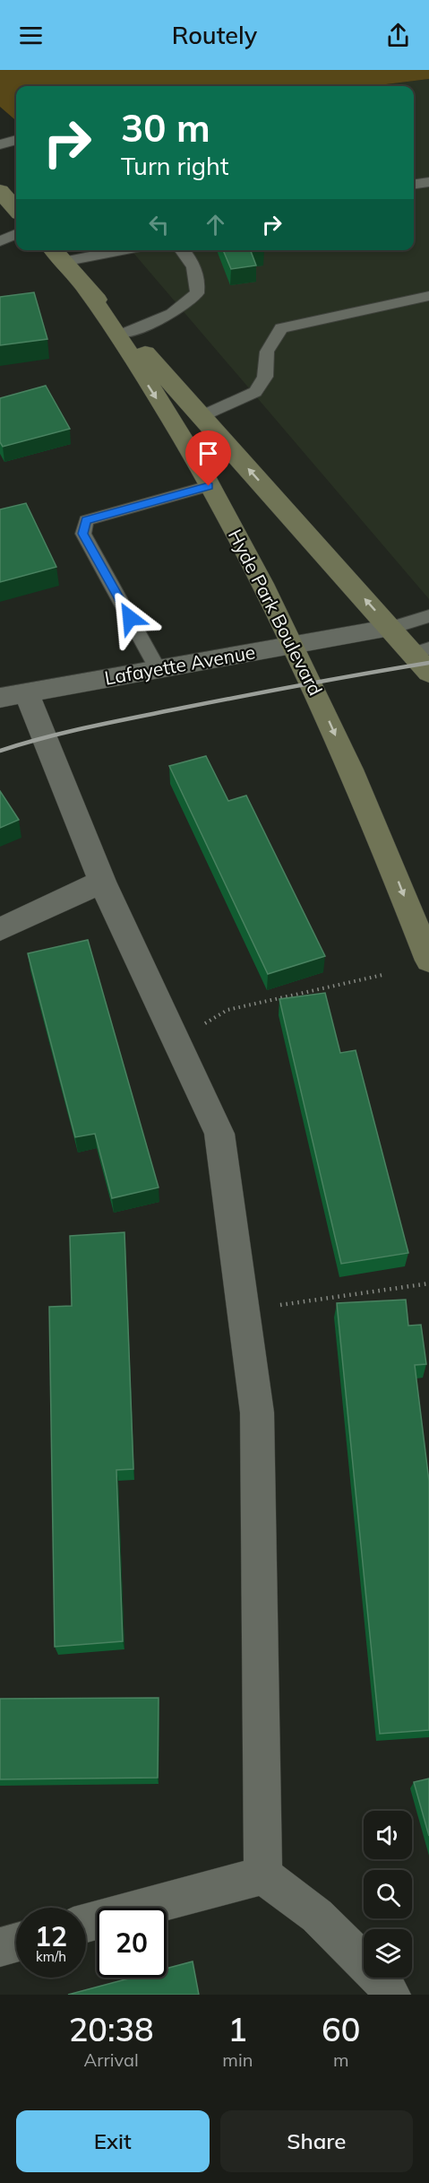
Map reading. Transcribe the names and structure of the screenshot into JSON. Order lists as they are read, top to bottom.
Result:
{
  "streets": {
    "main road": ["Hyde Park Boulevard"],
    "street": ["Lafayette Avenue"]
  },
  "crossings": [
    ["Hyde Park Boulevard", "Lafayette Avenue"]
  ],
  "page": {
    "header": "Routely",
    "turn": ["30 m", "Turn right"],
    "speed": "12 km/h",
    "limit": "20",
    "eta": [
      "20:38",
      "Arrival",
      "1",
      "min",
      "60",
      "m"
    ],
    "buttons": ["Exit", "Share"]
  }
}
